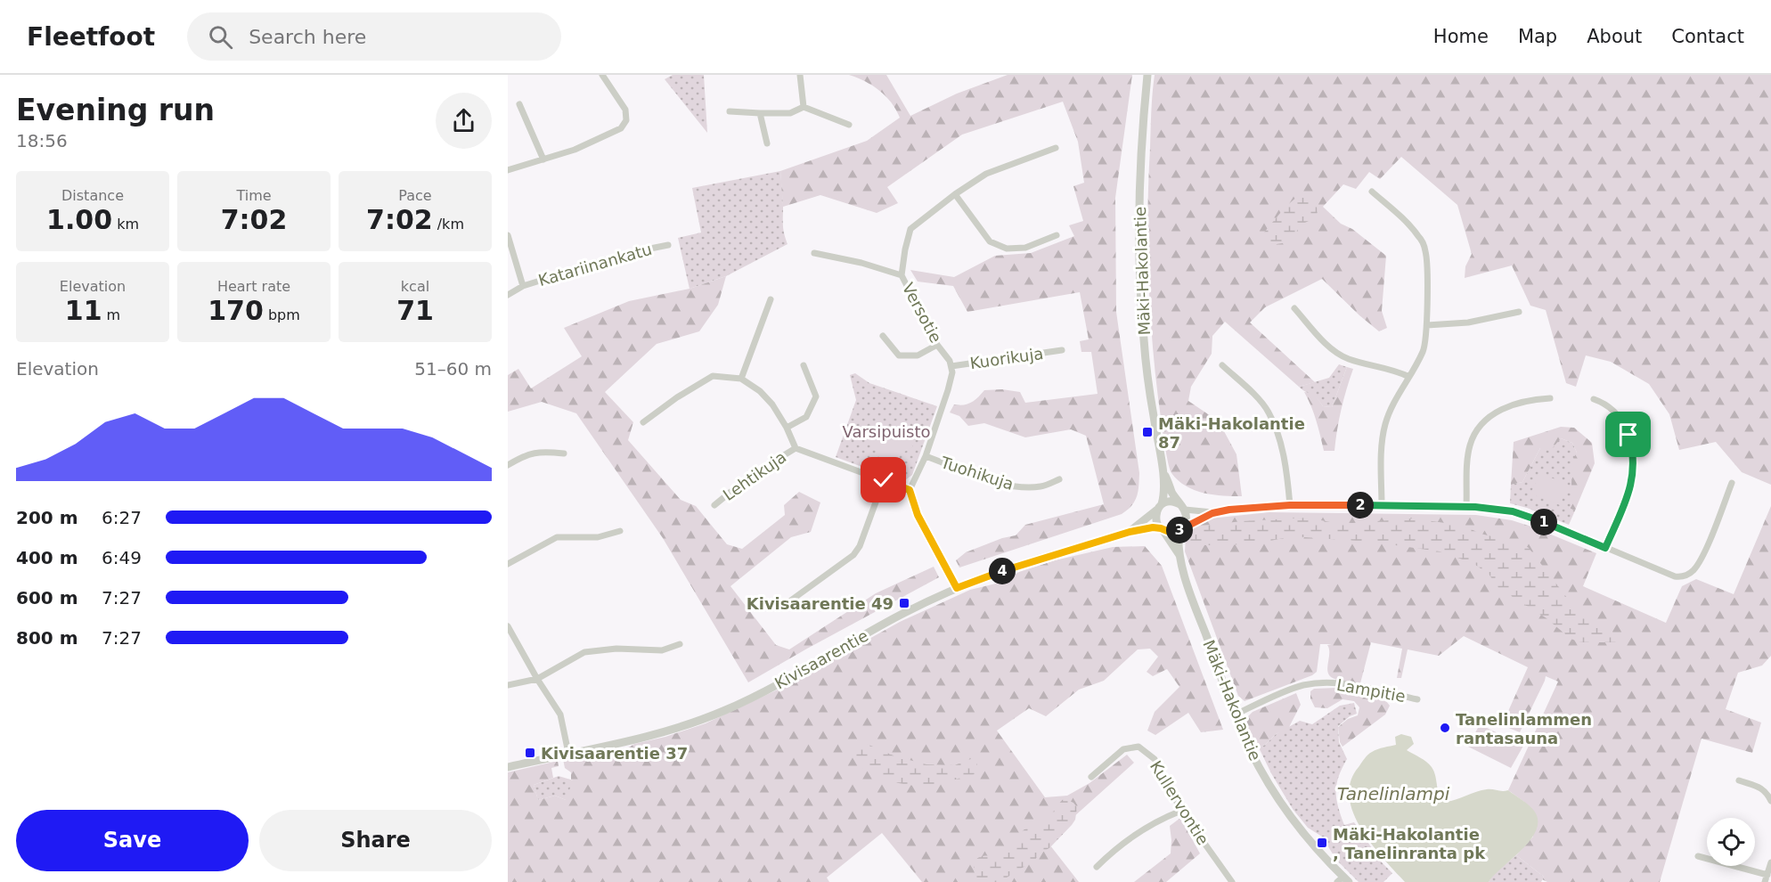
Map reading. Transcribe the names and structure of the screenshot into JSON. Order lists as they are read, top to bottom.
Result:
{
  "streets": {
    "street": [
      "Katariinankatu",
      "Mäki-Hakolantie",
      "Versotie",
      "Kuorikuja",
      "Tuohikuja",
      "Lehtikuja",
      "Kivisaarentie",
      "Lampitie",
      "Kullervontie"
    ]
  },
  "crossings": [
    ["Mäki-Hakolantie", "Kivisaarentie"],
    ["Mäki-Hakolantie", "Lampitie"],
    ["Versotie", "Kuorikuja"]
  ],
  "water": ["Tanelinlampi"],
  "parks": ["Varsipuisto"],
  "places": {
    "transit": [
      "Mäki-Hakolantie 87",
      "Kivisaarentie 49",
      "Kivisaarentie 37",
      "Mäki-Hakolantie , Tanelinranta pk"
    ],
    "other": ["Tanelinlammen rantasauna"]
  },
  "page": {
    "header": "Fleetfoot",
    "search": "Search here",
    "nav": [
      "Home",
      "Map",
      "About",
      "Contact"
    ],
    "heading": ["Evening run", "18:56"],
    "stats": [
      ["Distance", "1.00 km"],
      ["Time", "7:02"],
      ["Pace", "7:02 /km"],
      ["Elevation", "11 m"],
      ["Heart rate", "170 bpm"],
      ["kcal", "71"]
    ],
    "chart": ["Elevation", "51–60 m"],
    "pins": [
      "2",
      "1",
      "3",
      "4"
    ],
    "list": [
      {
        "name": "200 m",
        "note": "6:27"
      },
      {
        "name": "400 m",
        "note": "6:49"
      },
      {
        "name": "600 m",
        "note": "7:27"
      },
      {
        "name": "800 m",
        "note": "7:27"
      }
    ],
    "buttons": ["Save", "Share"]
  }
}
